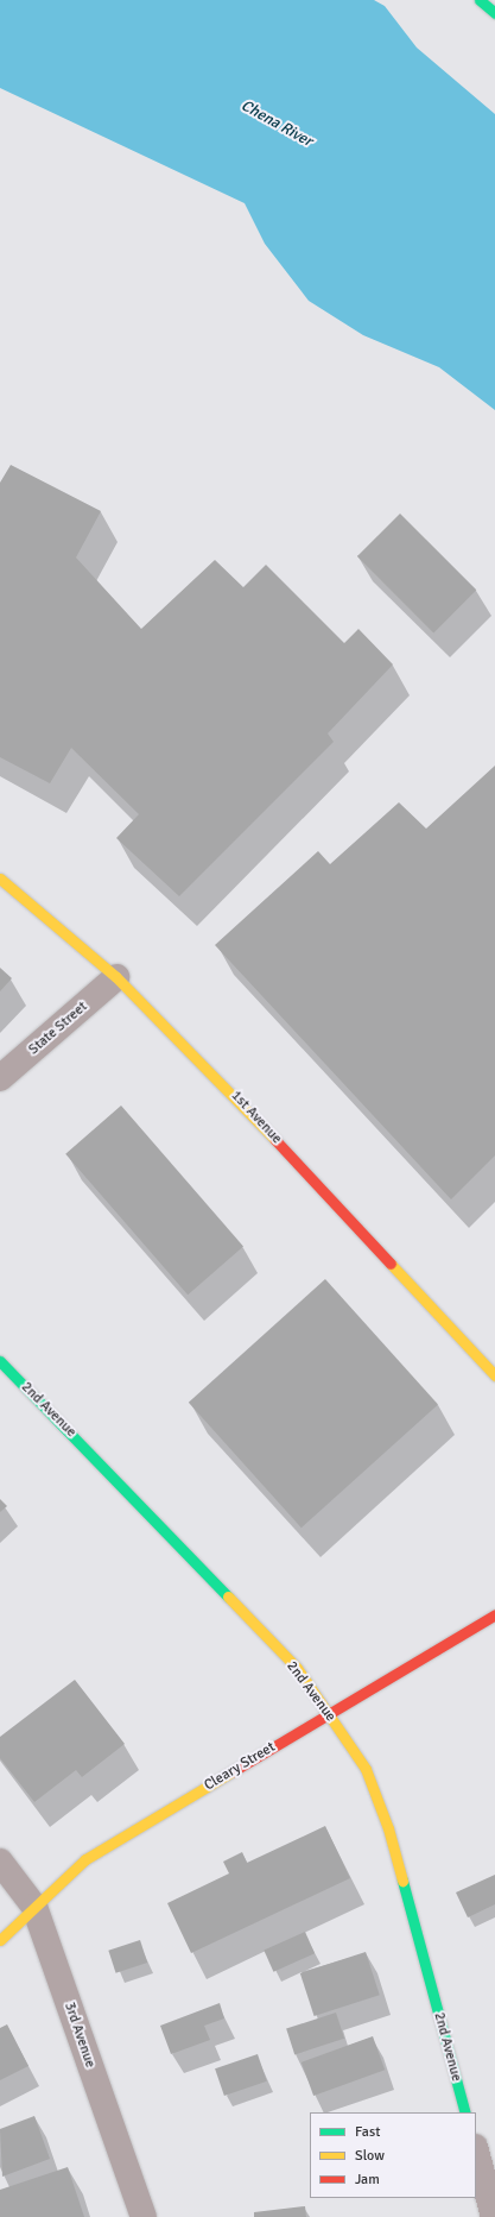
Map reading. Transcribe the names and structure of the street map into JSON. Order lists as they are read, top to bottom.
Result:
{
  "streets": {
    "street": [
      "State Street",
      "1st Avenue",
      "2nd Avenue",
      "Cleary Street",
      "3rd Avenue"
    ]
  },
  "crossings": [
    ["State Street", "1st Avenue"],
    ["2nd Avenue", "Cleary Street"],
    ["Cleary Street", "3rd Avenue"]
  ],
  "water": ["Chena River"],
  "legend": ["Fast", "Slow", "Jam"]
}
